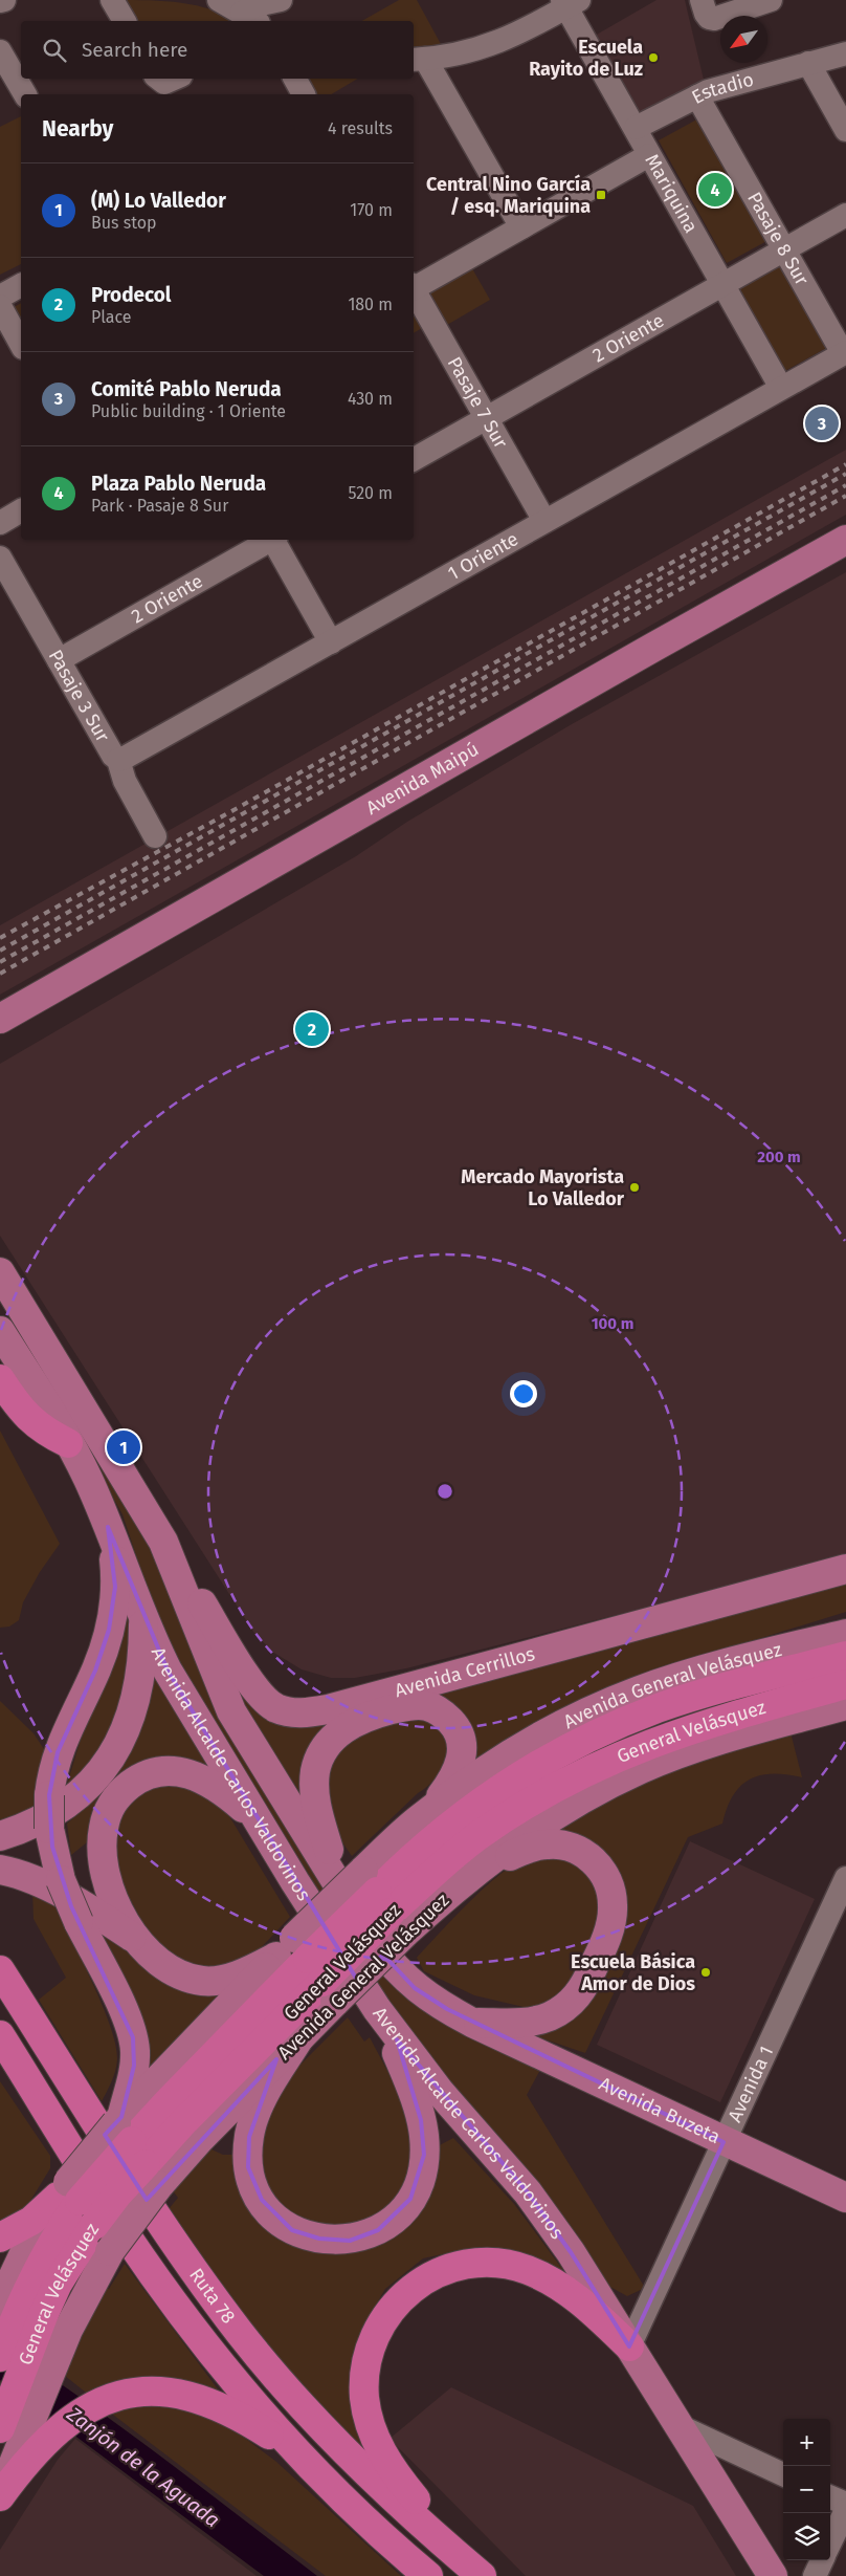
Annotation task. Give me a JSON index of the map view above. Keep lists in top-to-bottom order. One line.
{"streets":{"highway":["General Velásquez","Ruta 78"],"main road":["Avenida Maipú","Avenida Cerrillos","Avenida General Velásquez","Avenida Alcalde Carlos Valdovinos","Avenida Buzeta"],"street":["Estadio","Mariquina","Pasaje 8 Sur","2 Oriente","Pasaje 7 Sur","1 Oriente","Pasaje 3 Sur","Avenida 1"]},"crossings":[["Estadio","Mariquina"],["Estadio","Pasaje 8 Sur"],["Mariquina","2 Oriente"],["Mariquina","1 Oriente"],["Pasaje 8 Sur","2 Oriente"],["Pasaje 8 Sur","1 Oriente"],["2 Oriente","Pasaje 7 Sur"],["2 Oriente","Pasaje 3 Sur"],["Pasaje 7 Sur","1 Oriente"],["1 Oriente","Pasaje 3 Sur"],["Avenida Cerrillos","Avenida Alcalde Carlos Valdovinos"],["Avenida General Velásquez","General Velásquez"],["Avenida Alcalde Carlos Valdovinos","Avenida 1"],["Avenida Alcalde Carlos Valdovinos","Avenida Buzeta"],["Avenida 1","Avenida Buzeta"]],"water":["Zanjón de la Aguada"],"places":{"other":["Escuela Rayito de Luz","Mercado Mayorista Lo Valledor","Escuela Básica Amor de Dios"],"transit":["Central Nino García / esq. Mariquina"]},"north":"bottom left","page":{"search":"Search here","heading":["Nearby","4 results"],"list":[{"mark":"1","name":"(M) Lo Valledor","note":"Bus stop","value":"170 m"},{"mark":"2","name":"Prodecol","note":"Place","value":"180 m"},{"mark":"3","name":"Comité Pablo Neruda","note":"Public building · 1 Oriente","value":"430 m"},{"mark":"4","name":"Plaza Pablo Neruda","note":"Park · Pasaje 8 Sur","value":"520 m"}],"pins":["4","3","2","1"],"map_buttons":["+","−"]},"rings":["200 m","100 m"]}
